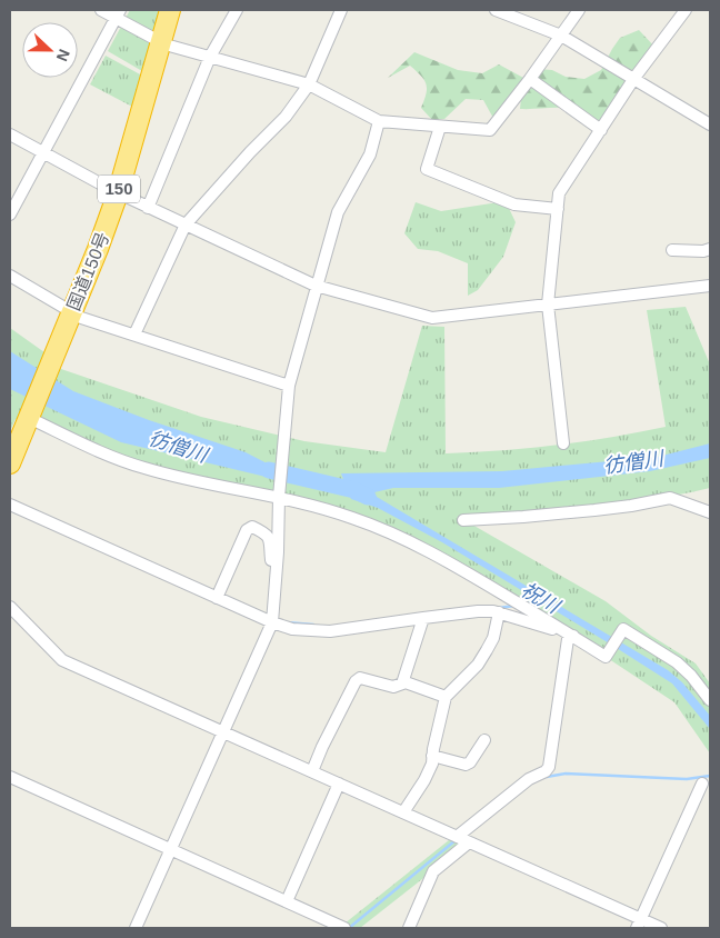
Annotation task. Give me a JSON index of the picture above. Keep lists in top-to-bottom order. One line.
{"streets":{"highway":["150","国道150号"]},"water":["彷僧川","祝川"],"north":"right"}
